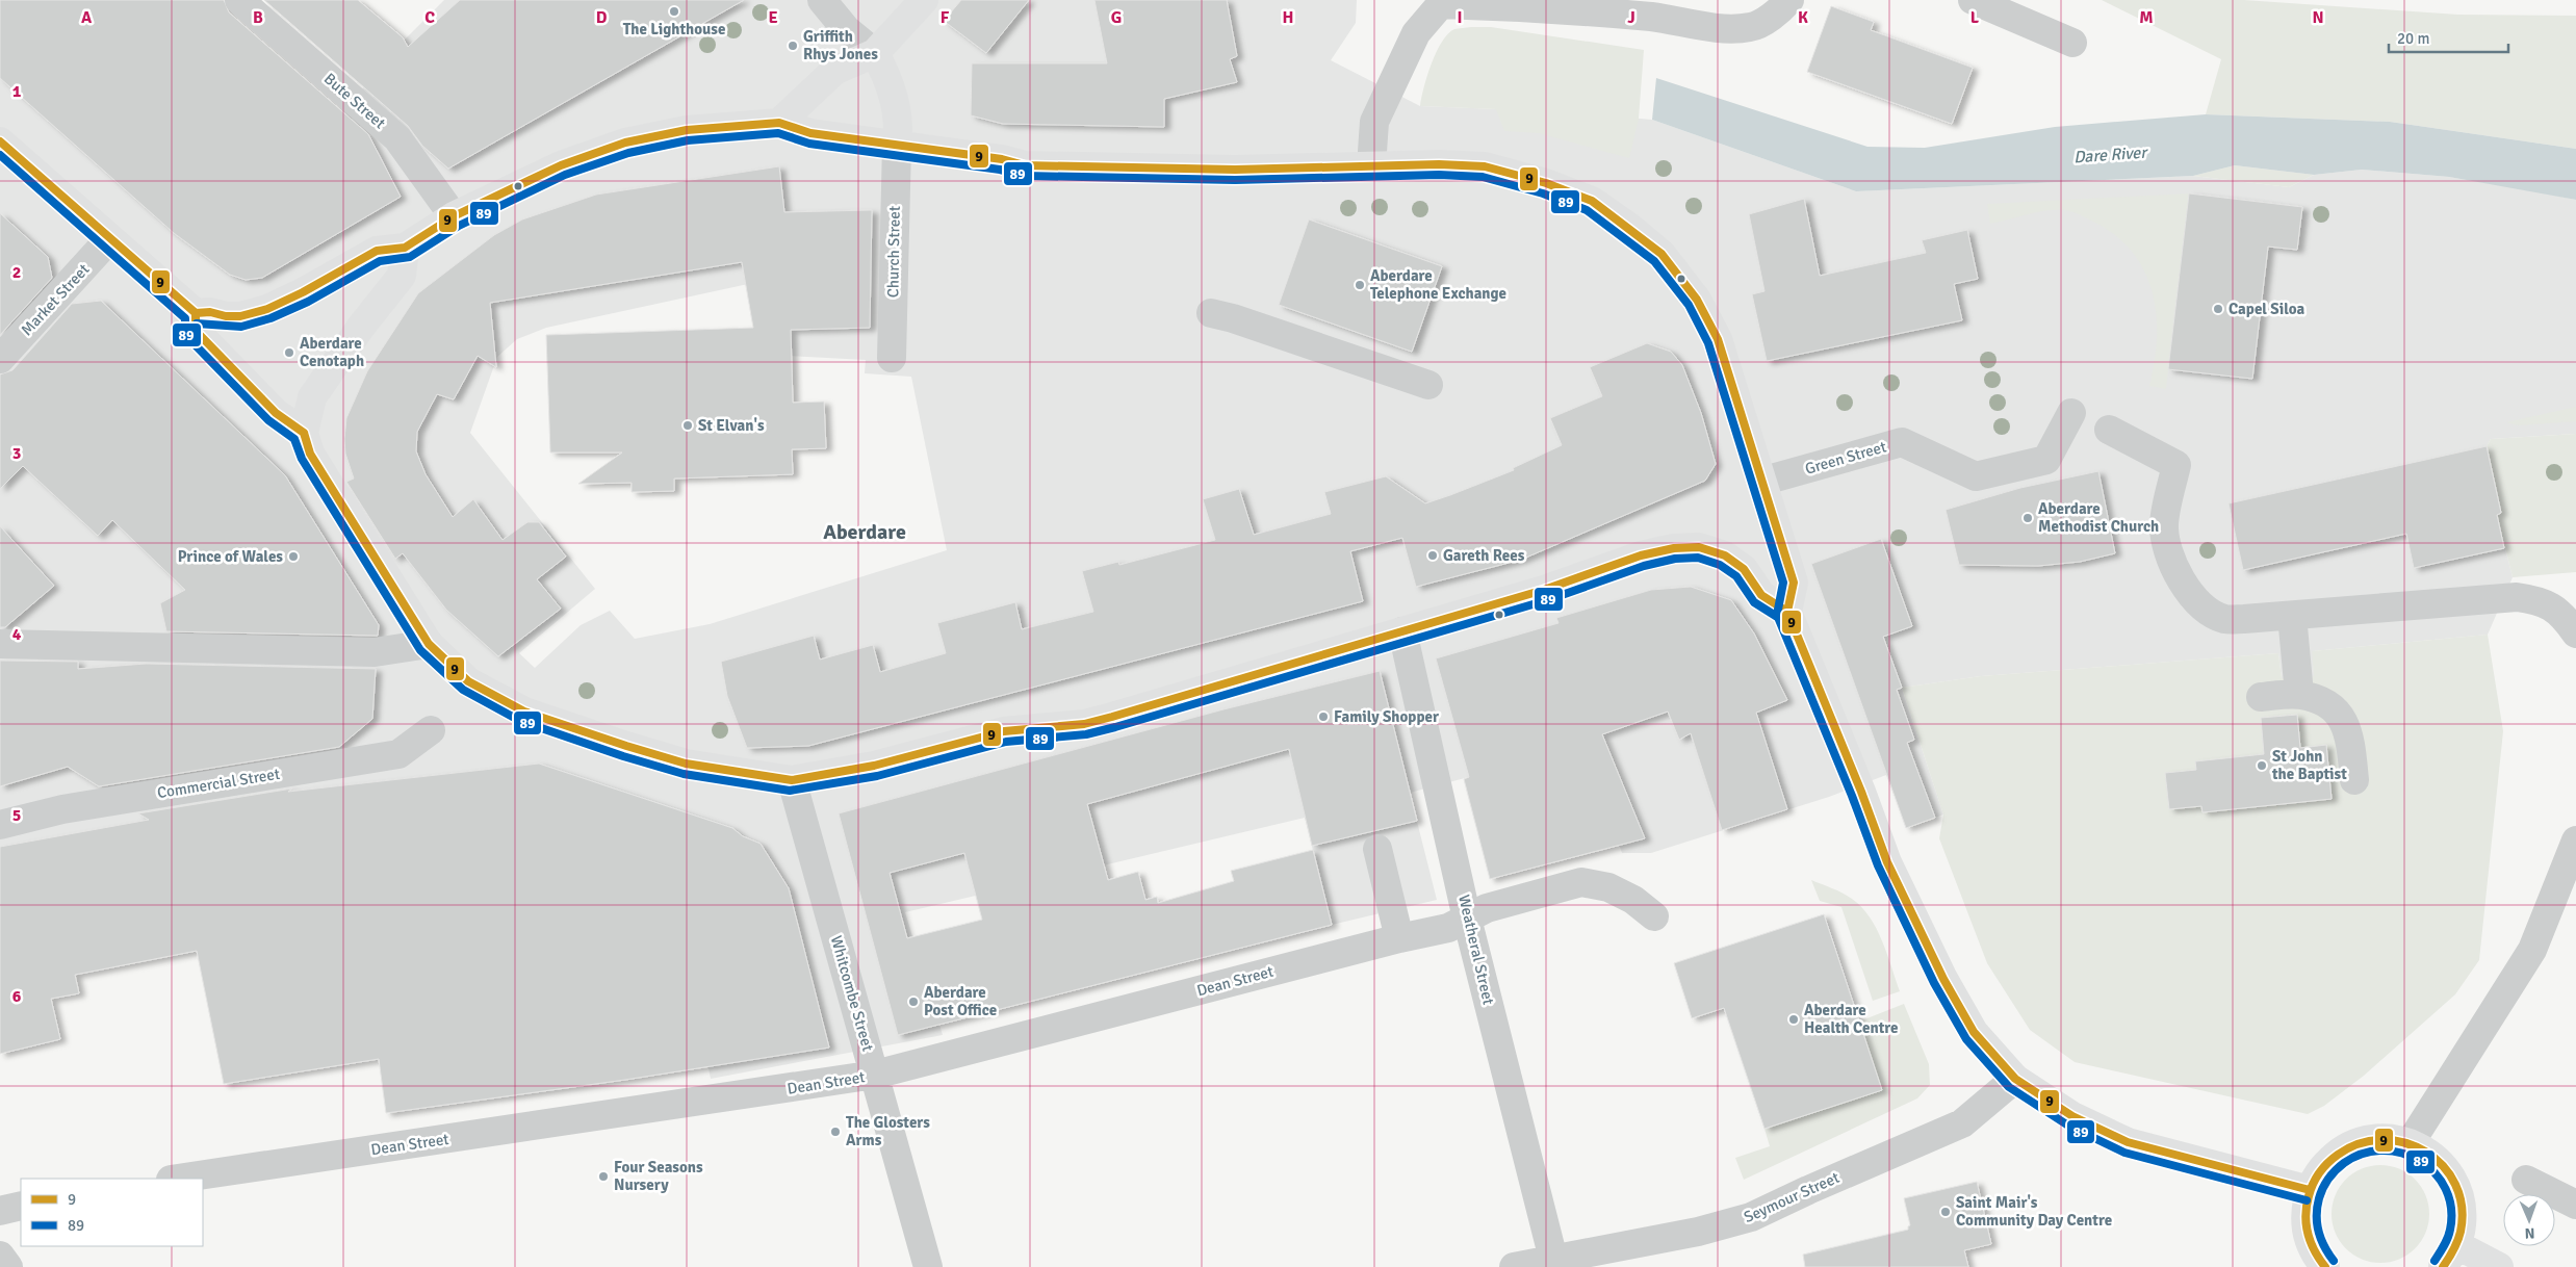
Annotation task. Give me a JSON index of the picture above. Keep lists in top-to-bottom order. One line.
{"streets":{"street":["Bute Street","Church Street","Market Street","Green Street","Commercial Street","Weatheral Street","Dean Street","Whitcombe Street","Seymour Street"]},"crossings":[["Weatheral Street","Dean Street"],["Weatheral Street","Seymour Street"],["Dean Street","Whitcombe Street"]],"districts":["Aberdare"],"water":["Dare River"],"places":["The Lighthouse","Griffith Rhys Jones","Aberdare Telephone Exchange","Capel Siloa","Aberdare Cenotaph","St Elvan's","Aberdare Methodist Church","Gareth Rees","Prince of Wales","Family Shopper","St John the Baptist","Aberdare Post Office","Aberdare Health Centre","The Glosters Arms","Four Seasons Nursery","Saint Mair's Community Day Centre"],"lines":["transit line 9","transit line 89"],"legend":["9","89"],"scale_bar":"20 m","north":"bottom","grid":{"columns":["A","B","C","D","E","F","G","H","I","J","K","L","M","N"],"rows":["1","2","3","4","5","6"]}}
